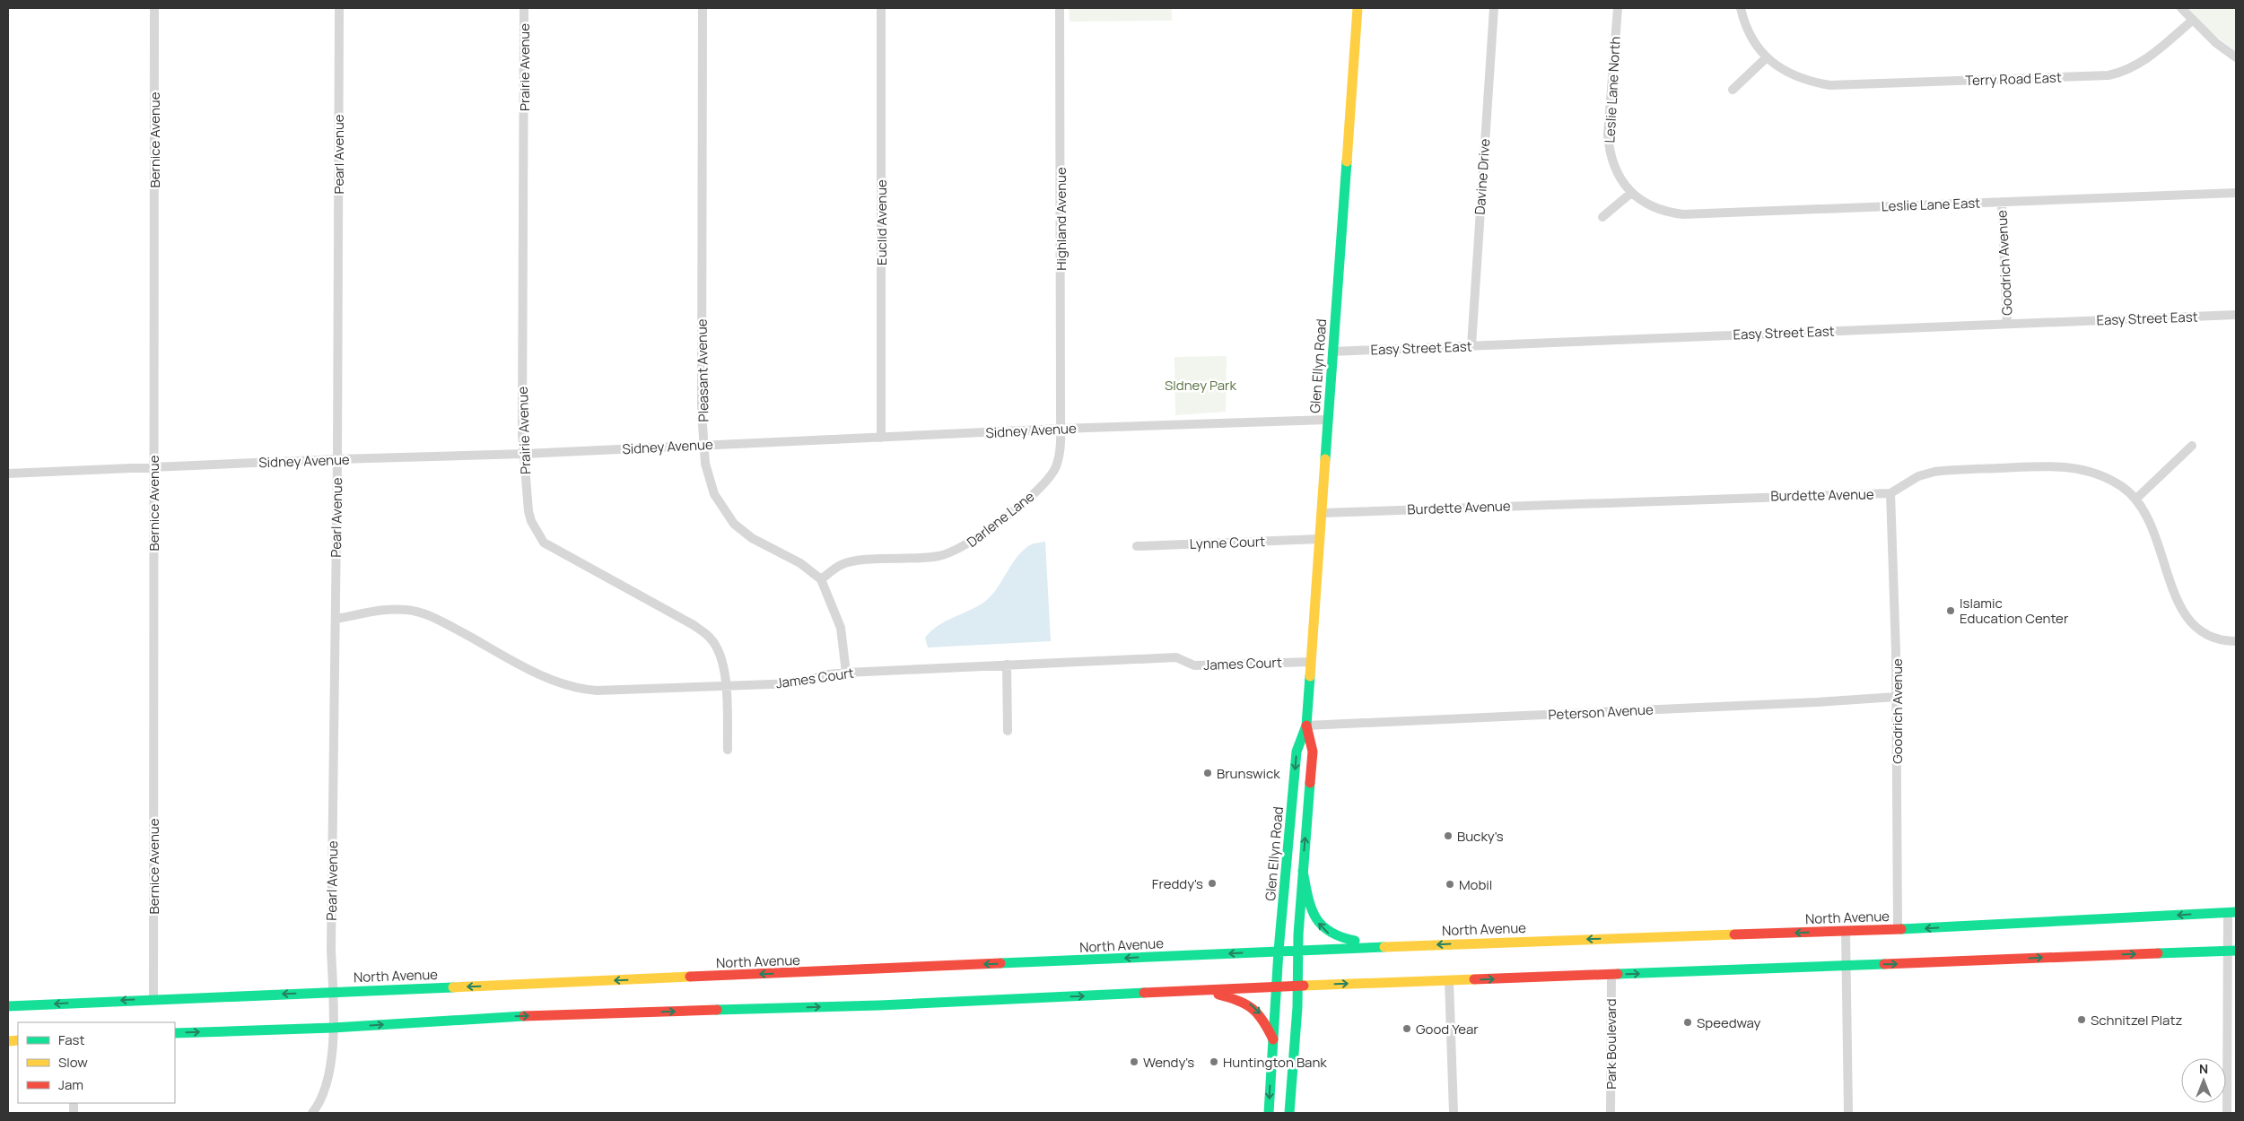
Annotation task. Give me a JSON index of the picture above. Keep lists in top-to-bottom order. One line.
{"streets":{"main road":["Glen Ellyn Road","North Avenue"],"street":["Prairie Avenue","Terry Road East","Leslie Lane North","Bernice Avenue","Pearl Avenue","Davine Drive","Leslie Lane East","Highland Avenue","Euclid Avenue","Goodrich Avenue","Easy Street East","Pleasant Avenue","Sidney Avenue","Burdette Avenue","Darlene Lane","Lynne Court","James Court","Peterson Avenue","Park Boulevard"]},"crossings":[["Prairie Avenue","Sidney Avenue"],["Prairie Avenue","James Court"],["Leslie Lane North","Leslie Lane East"],["Bernice Avenue","Sidney Avenue"],["Bernice Avenue","North Avenue"],["Pearl Avenue","Sidney Avenue"],["Pearl Avenue","James Court"],["Pearl Avenue","North Avenue"],["Davine Drive","Easy Street East"],["Leslie Lane East","Goodrich Avenue"],["Highland Avenue","Sidney Avenue"],["Highland Avenue","Darlene Lane"],["Euclid Avenue","Sidney Avenue"],["Goodrich Avenue","Easy Street East"],["Goodrich Avenue","Burdette Avenue"],["Goodrich Avenue","Peterson Avenue"],["Goodrich Avenue","North Avenue"],["Easy Street East","Glen Ellyn Road"],["Glen Ellyn Road","Sidney Avenue"],["Glen Ellyn Road","Burdette Avenue"],["Glen Ellyn Road","Lynne Court"],["Glen Ellyn Road","James Court"],["Glen Ellyn Road","Peterson Avenue"],["Glen Ellyn Road","North Avenue"],["Pleasant Avenue","Sidney Avenue"],["Pleasant Avenue","Darlene Lane"],["Pleasant Avenue","James Court"],["Sidney Avenue","Darlene Lane"]],"parks":["SIdney Park"],"places":["Islamic Education Center","Brunswick","Bucky's","Freddy's","Mobil","Schnitzel Platz","Speedway","Good Year","Wendy's","Huntington Bank"],"legend":["Fast","Slow","Jam"],"north":"top"}
